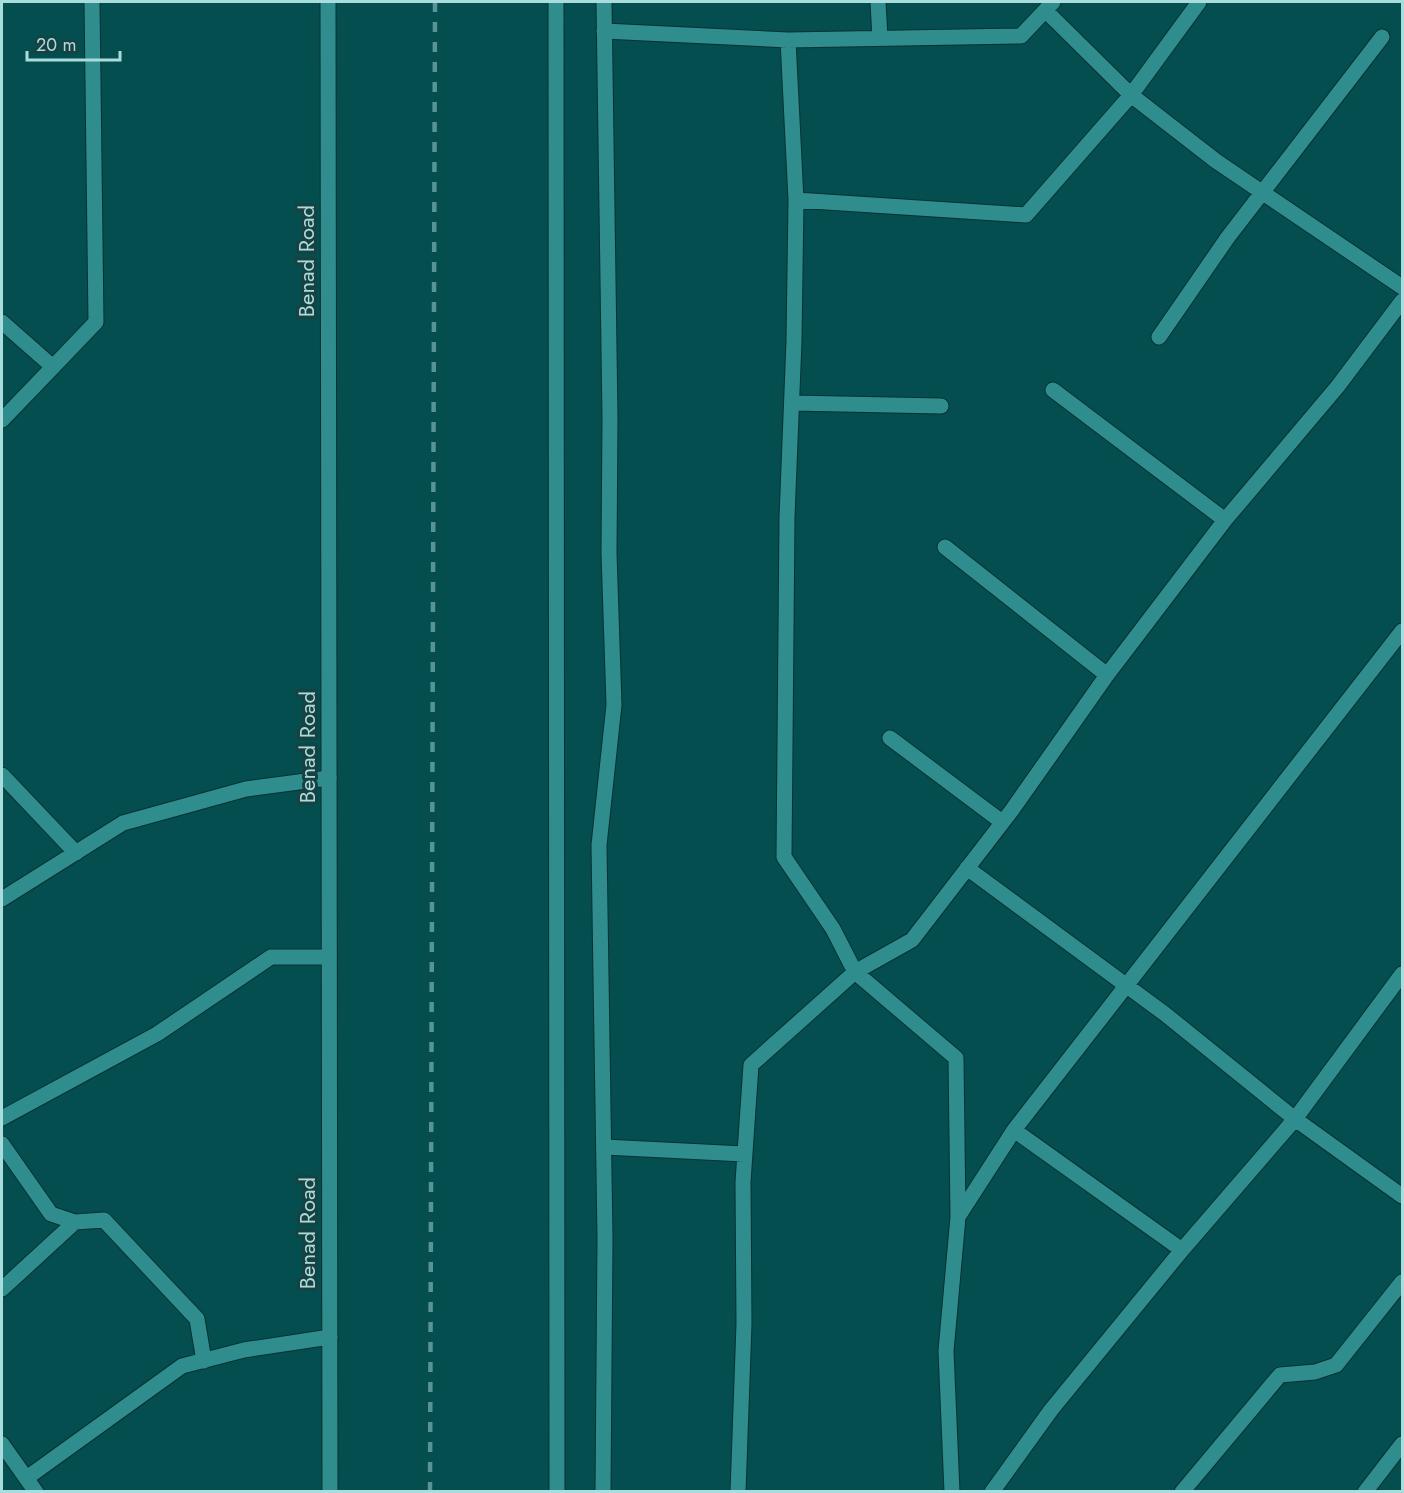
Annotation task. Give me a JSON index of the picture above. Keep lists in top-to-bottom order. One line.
{"streets":{"street":["Benad Road"]},"scale_bar":"20 m"}
